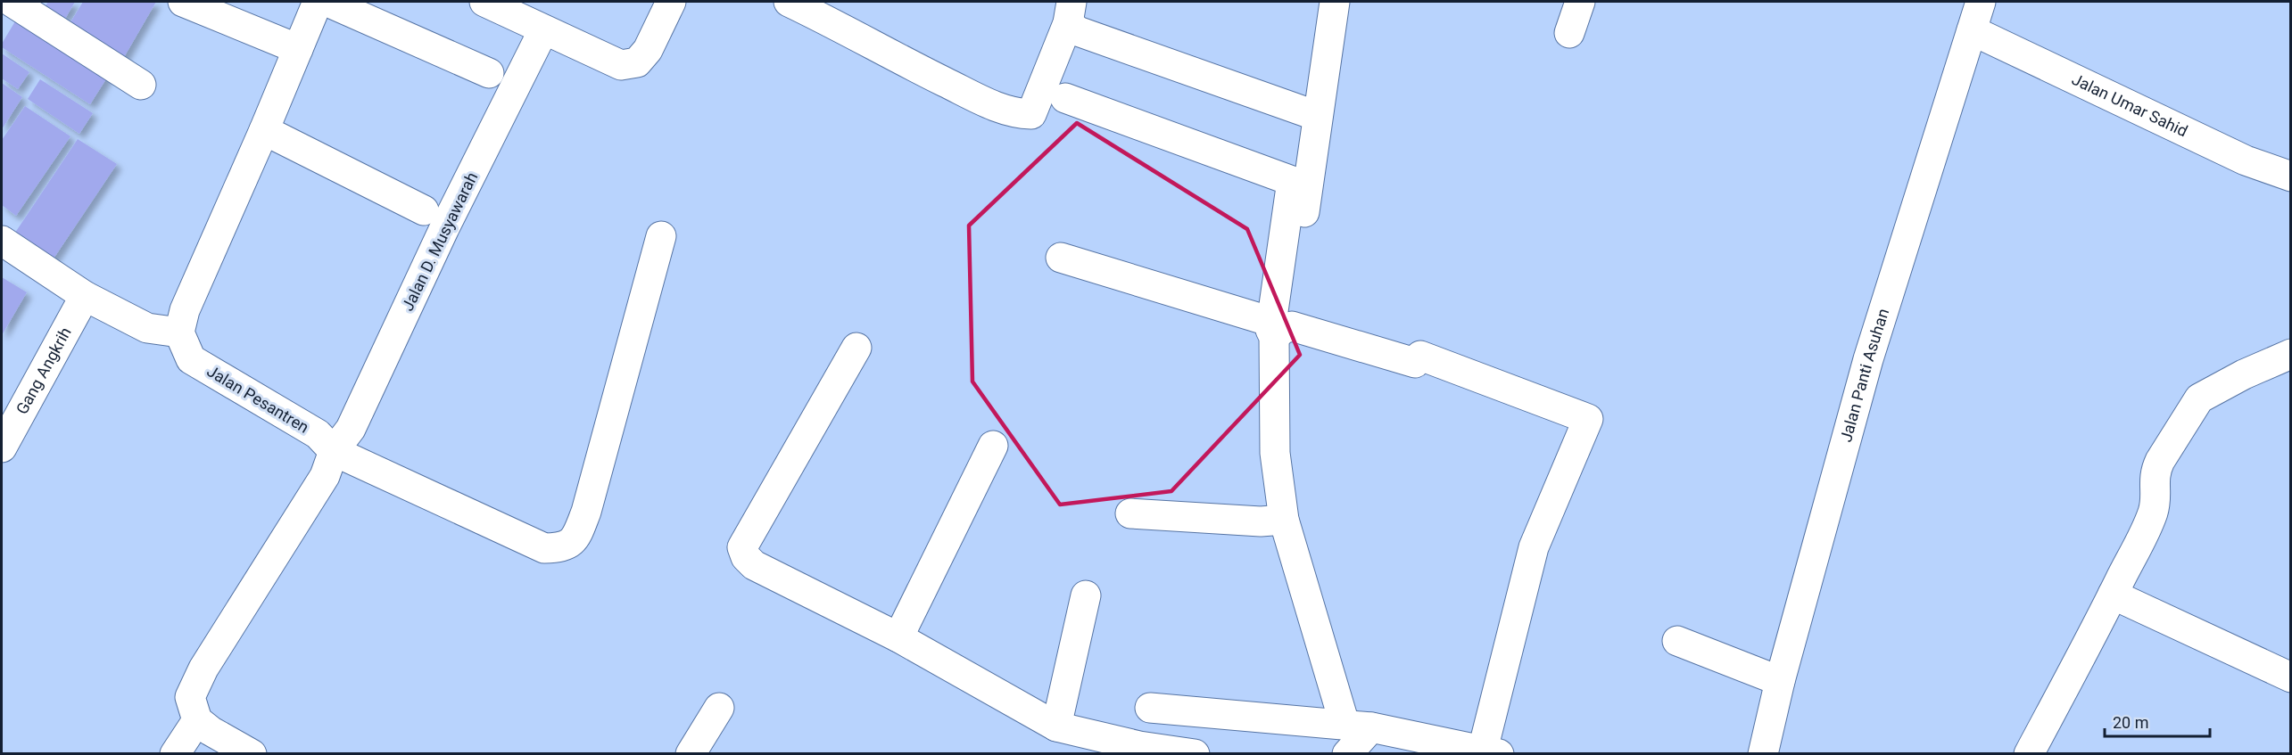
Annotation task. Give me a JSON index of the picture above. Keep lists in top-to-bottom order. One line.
{"streets":{"street":["Jalan Umar Sahid","Jalan D. Musyawarah","Gang Angkrih","Jalan Panti Asuhan","Jalan Pesantren"]},"crossings":[["Jalan Umar Sahid","Jalan Panti Asuhan"],["Jalan D. Musyawarah","Jalan Pesantren"]],"scale_bar":"20 m"}
